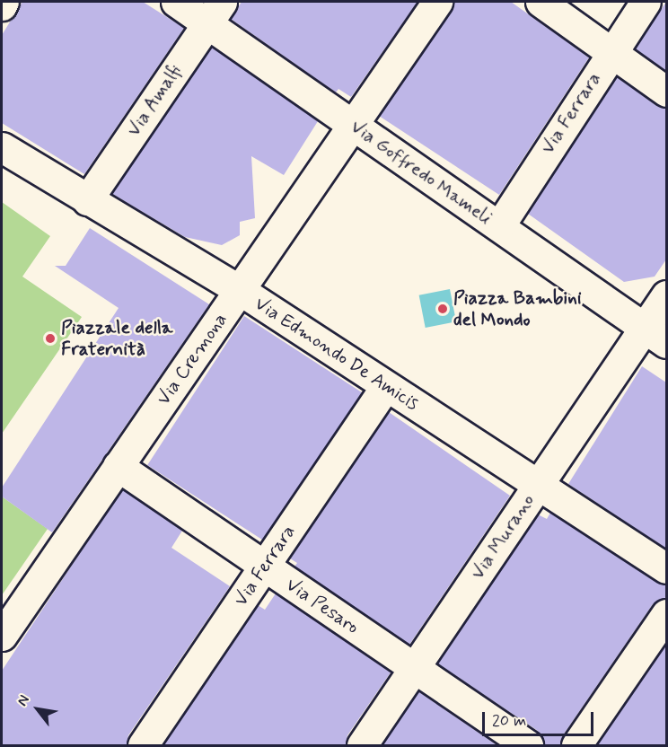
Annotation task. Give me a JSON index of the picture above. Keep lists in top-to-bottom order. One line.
{"streets":{"street":["Via Amalfi","Via Ferrara","Via Goffredo Mameli","Via Edmondo De Amicis","Via Cremona","Via Murano","Via Pesaro"]},"crossings":[["Via Amalfi","Via Goffredo Mameli"],["Via Amalfi","Via Edmondo De Amicis"],["Via Ferrara","Via Goffredo Mameli"],["Via Ferrara","Via Edmondo De Amicis"],["Via Ferrara","Via Pesaro"],["Via Goffredo Mameli","Via Cremona"],["Via Goffredo Mameli","Via Murano"],["Via Edmondo De Amicis","Via Cremona"],["Via Edmondo De Amicis","Via Murano"],["Via Cremona","Via Pesaro"],["Via Murano","Via Pesaro"]],"places":["Piazza Bambini del Mondo","Piazzale della Fraternità"],"scale_bar":"20 m","north":"top left"}
